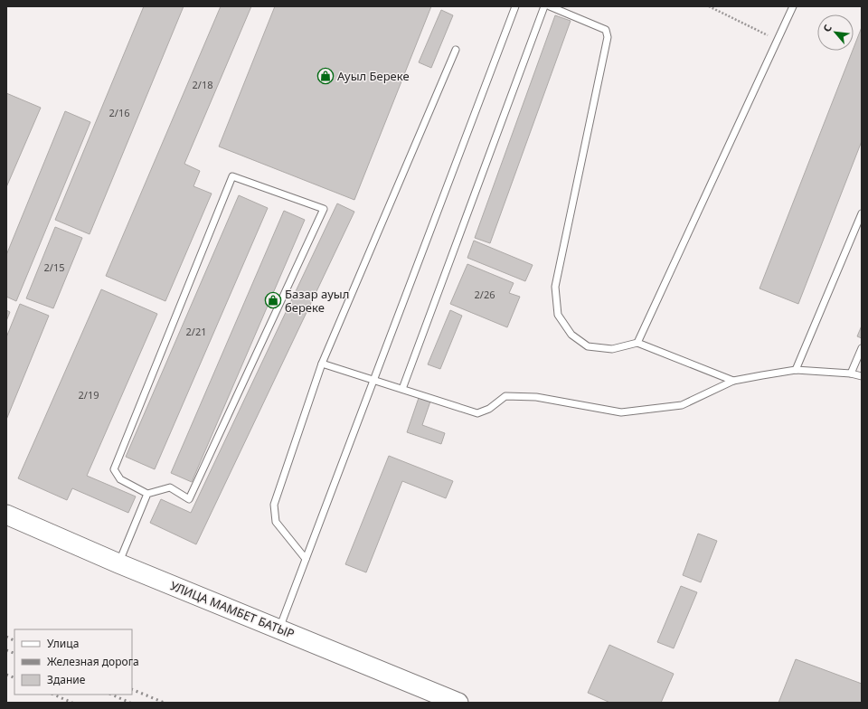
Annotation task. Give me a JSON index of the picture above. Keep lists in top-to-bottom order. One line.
{"streets":{"main road":["УЛИЦА МАМБЕТ БАТЫР"]},"places":{"shop":["Ауыл Береке","Базар ауыл береке"]},"house_numbers":["2/18","2/16","2/15","2/26","2/21","2/19"],"legend":["Улица","Железная дорога","Здание"],"north":"top left"}
